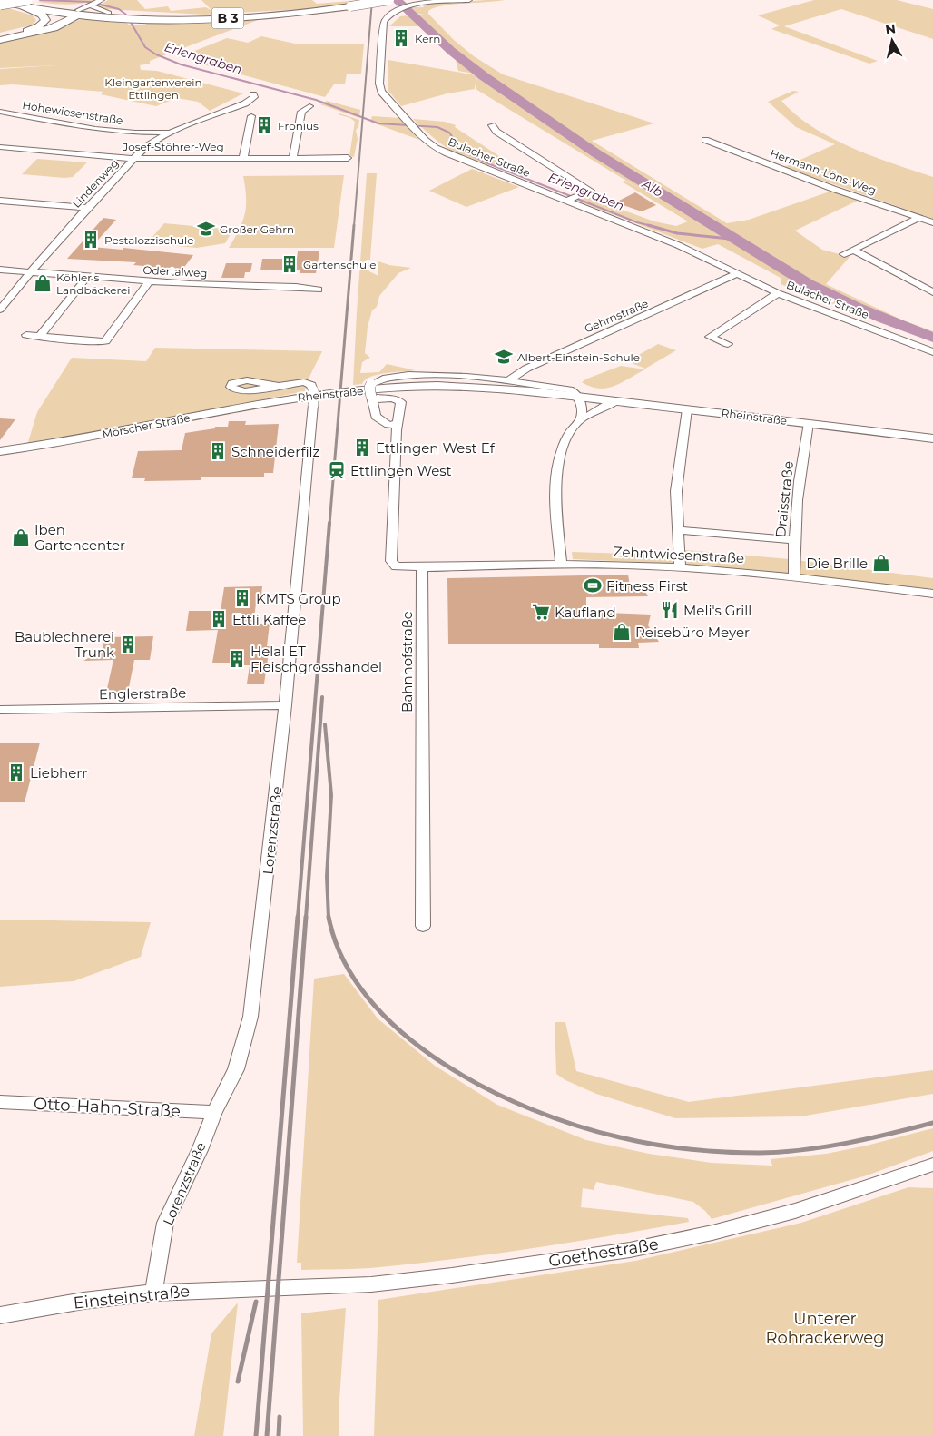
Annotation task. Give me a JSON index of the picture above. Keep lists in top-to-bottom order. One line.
{"streets":{"main road":["B 3","Rheinstraße","Mörscher Straße"],"street":["Hohewiesenstraße","Josef-Stöhrer-Weg","Bulacher Straße","Hermann-Löns-Weg","Lindenweg","Odertalweg","Gehrnstraße","Draisstraße","Zehntwiesenstraße","Bahnhofstraße","Englerstraße","Lorenzstraße","Otto-Hahn-Straße","Goethestraße","Einsteinstraße"]},"crossings":[["Hohewiesenstraße","Lindenweg"],["Josef-Stöhrer-Weg","Lindenweg"],["Bulacher Straße","Gehrnstraße"],["Lindenweg","Odertalweg"],["Gehrnstraße","Rheinstraße"],["Rheinstraße","Mörscher Straße"],["Rheinstraße","Draisstraße"],["Draisstraße","Zehntwiesenstraße"],["Zehntwiesenstraße","Bahnhofstraße"],["Englerstraße","Lorenzstraße"],["Lorenzstraße","Otto-Hahn-Straße"],["Lorenzstraße","Einsteinstraße"],["Goethestraße","Einsteinstraße"]],"water":["Erlengraben","Alb"],"parks":["Kleingartenverein Ettlingen","Unterer Rohrackerweg"],"places":{"building":["Kern","Fronius","Pestalozzischule","Gartenschule","Ettlingen West Ef","Schneiderfilz","KMTS Group","Ettli Kaffee","Baublechnerei Trunk","Helal ET Fleischgrosshandel","Liebherr"],"school or university":["Großer Gehrn","Albert-Einstein-Schule"],"shop":["Köhler's Landbäckerei","Iben Gartencenter","Die Brille","Reisebüro Meyer"],"station":["Ettlingen West"],"sports":["Fitness First"],"restaurant":["Meli's Grill"],"supermarket":["Kaufland"]},"north":"top"}
